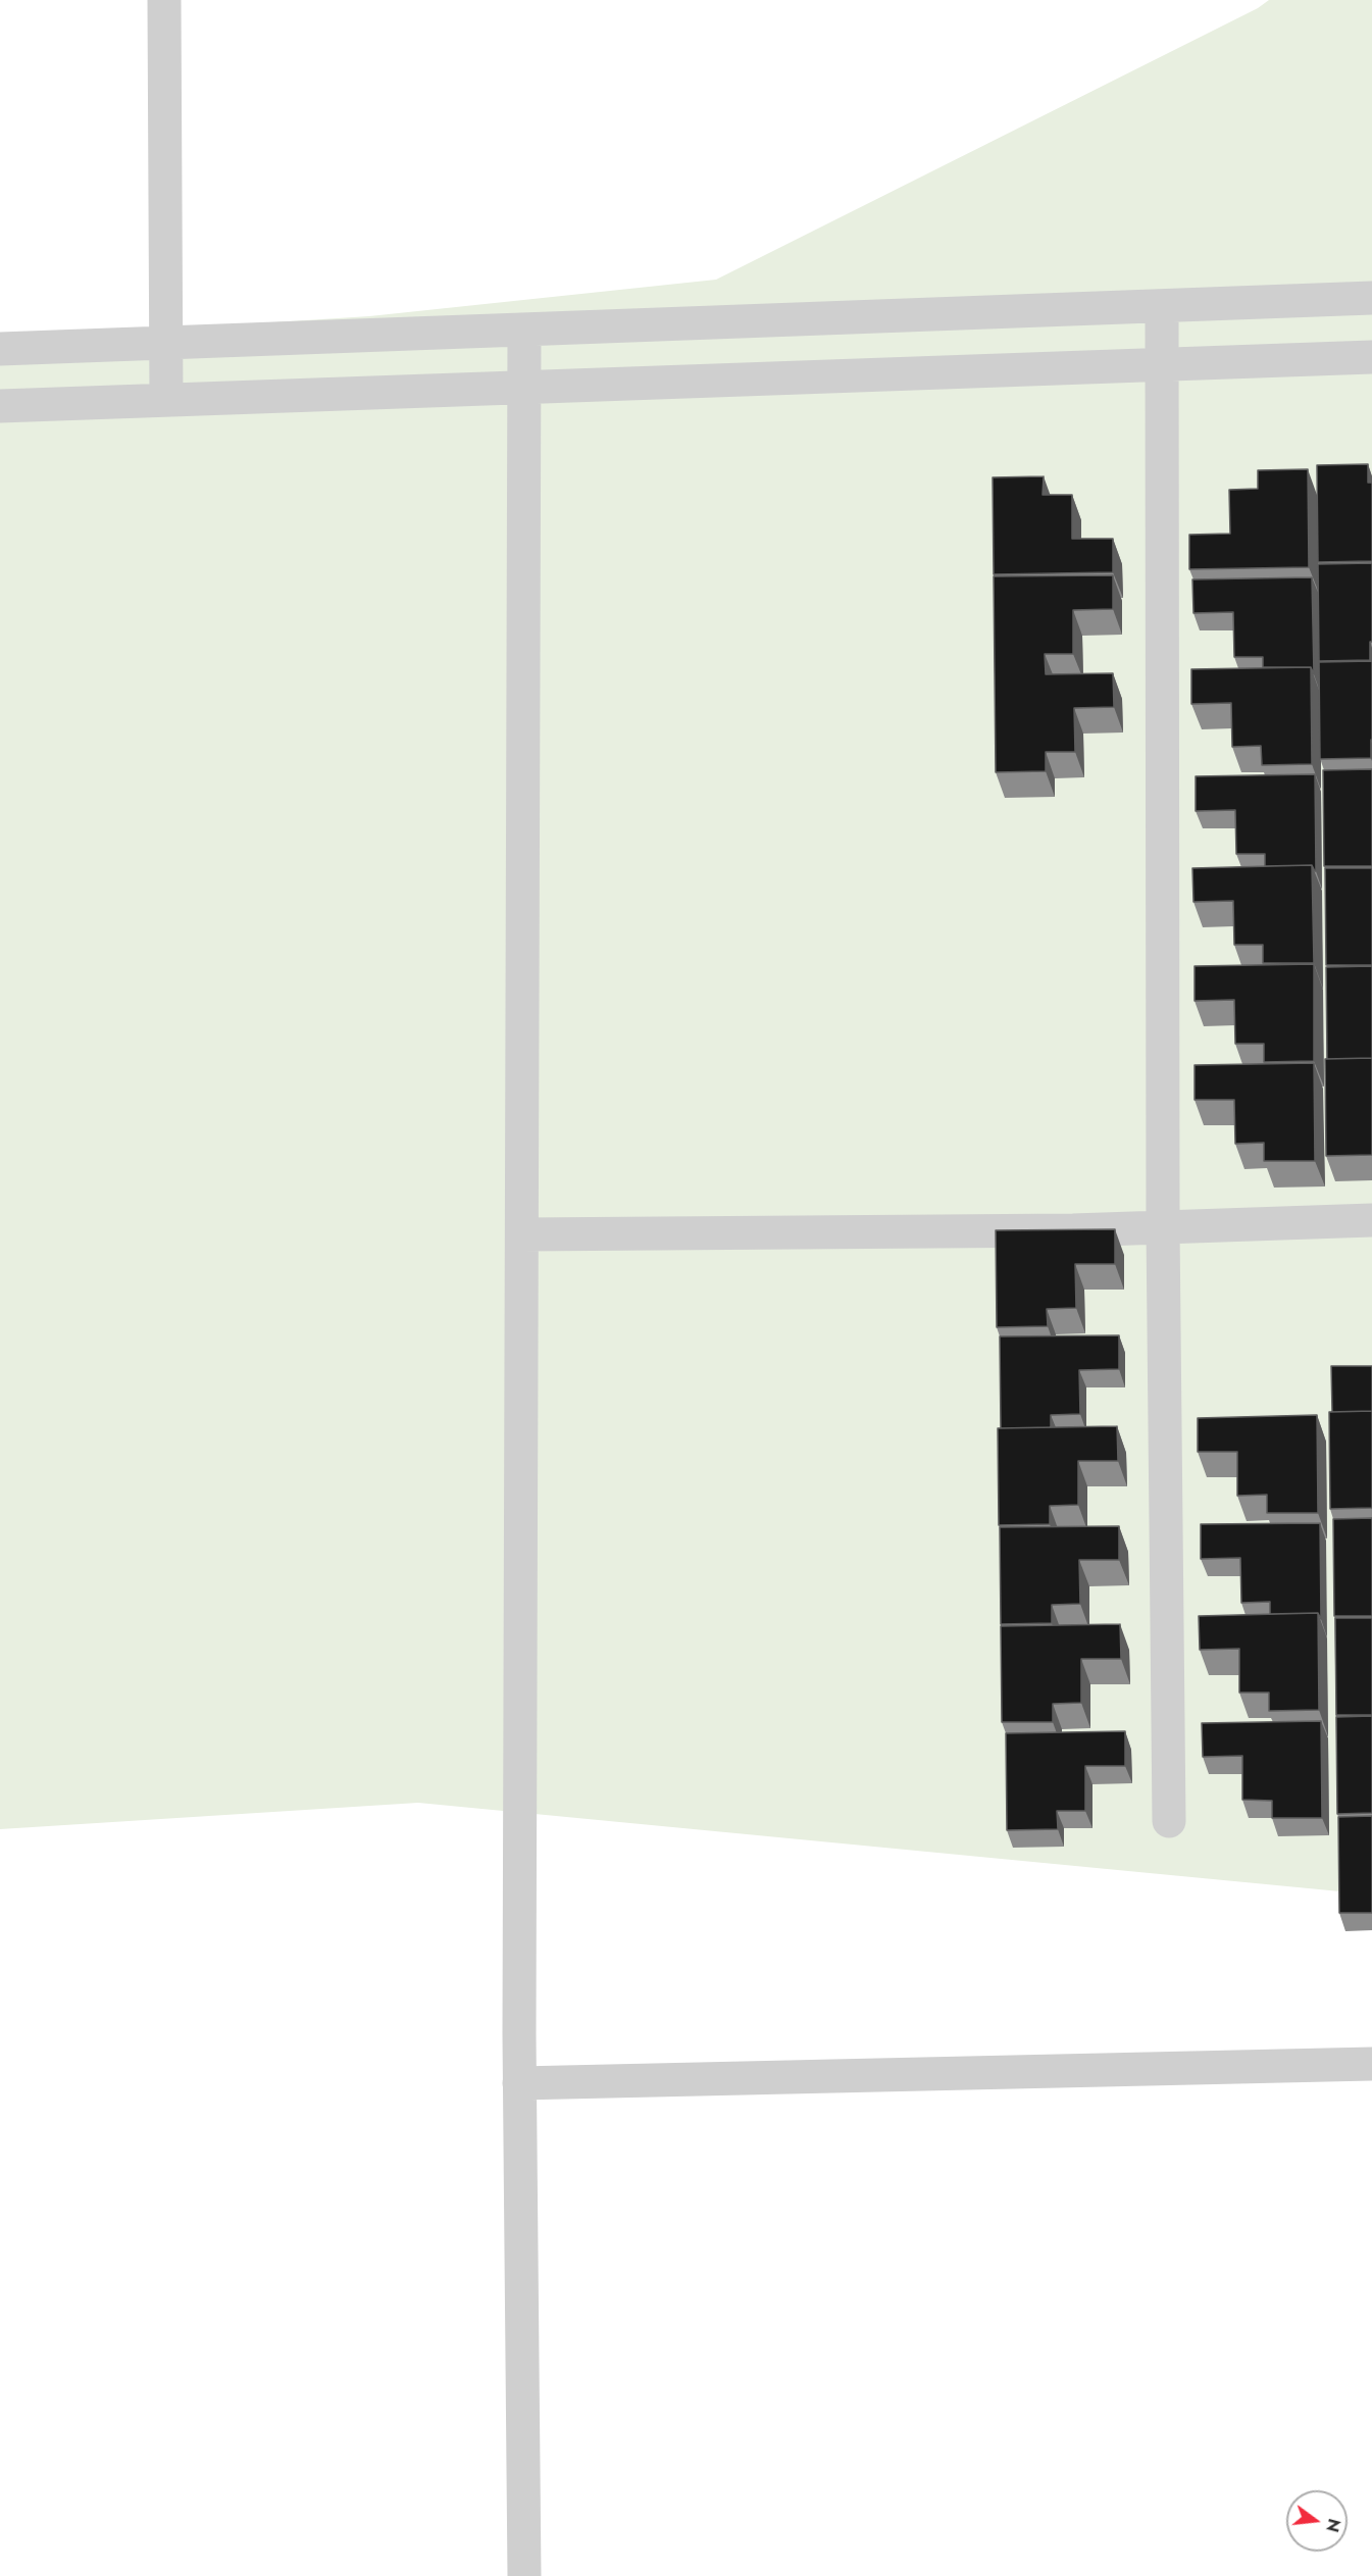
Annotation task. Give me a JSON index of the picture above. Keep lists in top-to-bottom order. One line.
{"north":"right"}
